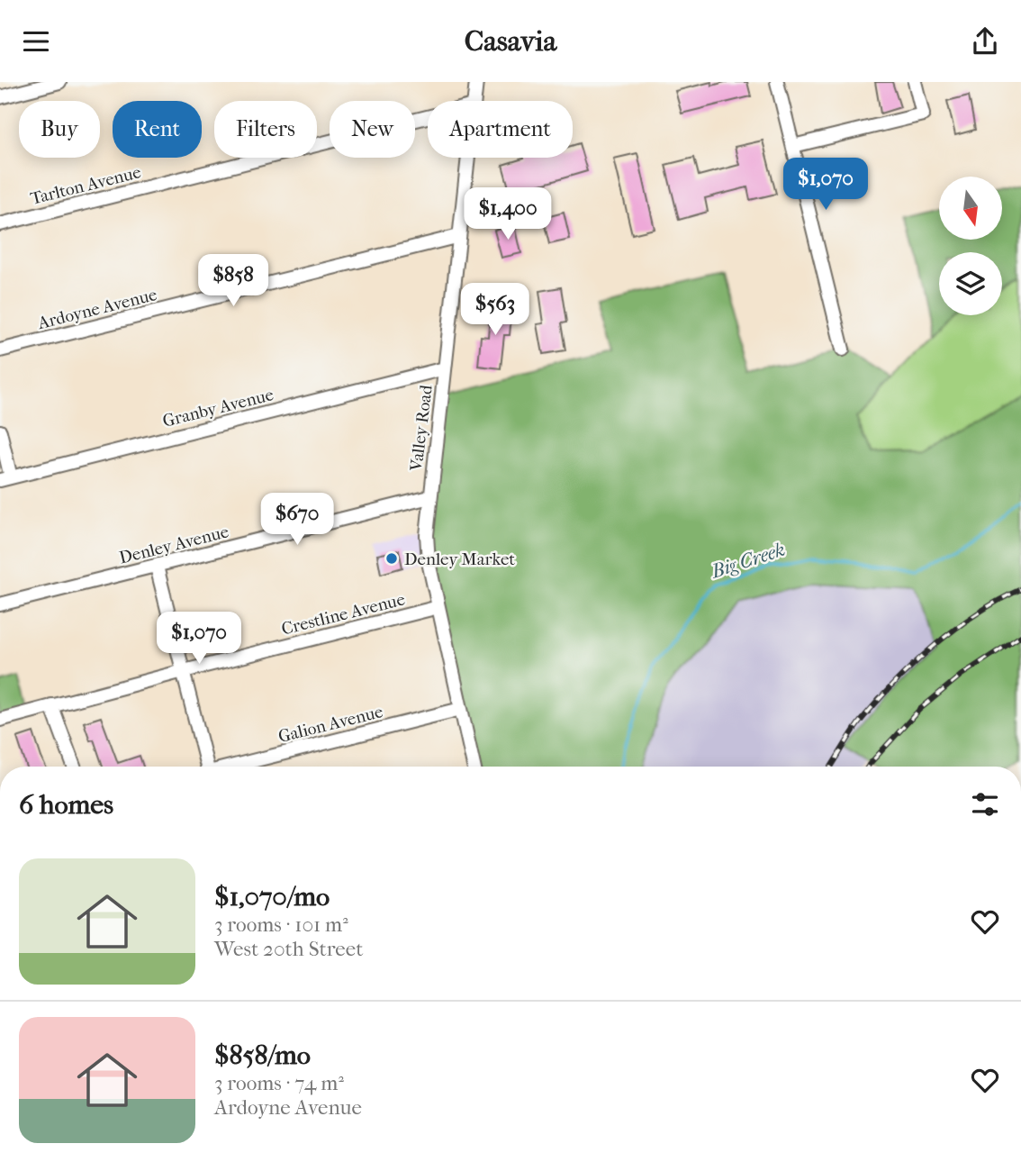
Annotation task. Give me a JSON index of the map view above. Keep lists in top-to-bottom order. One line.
{"streets":{"street":["Tarlton Avenue","Ardoyne Avenue","Granby Avenue","Valley Road","Denley Avenue","Crestline Avenue","Galion Avenue"]},"crossings":[["Ardoyne Avenue","Valley Road"],["Granby Avenue","Valley Road"],["Valley Road","Denley Avenue"],["Valley Road","Crestline Avenue"],["Valley Road","Galion Avenue"]],"water":["Big Creek"],"places":["Denley Market"],"north":"bottom","page":{"header":"Casavia","chip":["Buy","Rent","Filters","New","Apartment"],"price":["$1,070","$1,400","$858","$563","$670","$1,070"],"heading":"6 homes","list":[{"name":"$1,070/mo","note":"3 rooms · 101 m² · West 20th Street"},{"name":"$858/mo","note":"3 rooms · 74 m² · Ardoyne Avenue"}]}}
